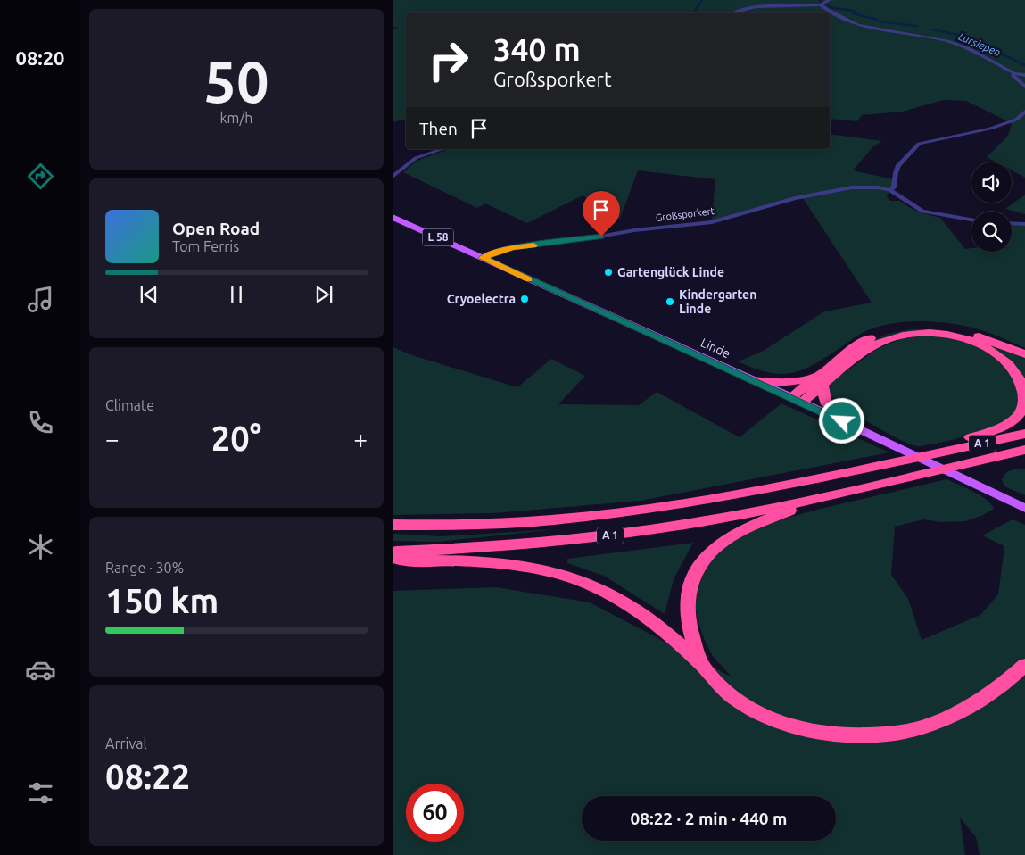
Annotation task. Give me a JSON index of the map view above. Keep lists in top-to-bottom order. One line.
{"streets":{"highway":["A 1"],"main road":["L 58","Linde"],"street":["Großsporkert"]},"crossings":[["Großsporkert","Linde"]],"water":["Lursiepen"],"places":["Gartenglück Linde","Cryoelectra","Kindergarten Linde"],"page":{"tabs":"08:20","tile":[["50","km/h"],"Climate",["Range · 30%","150 km"],["Arrival","08:22"]],"turn":["340 m","Großsporkert"],"then":"Then","song":["Open Road","Tom Ferris"],"heat":["−","20°","+"],"limit":"60","trip":"08:22 · 2 min · 440 m"}}
